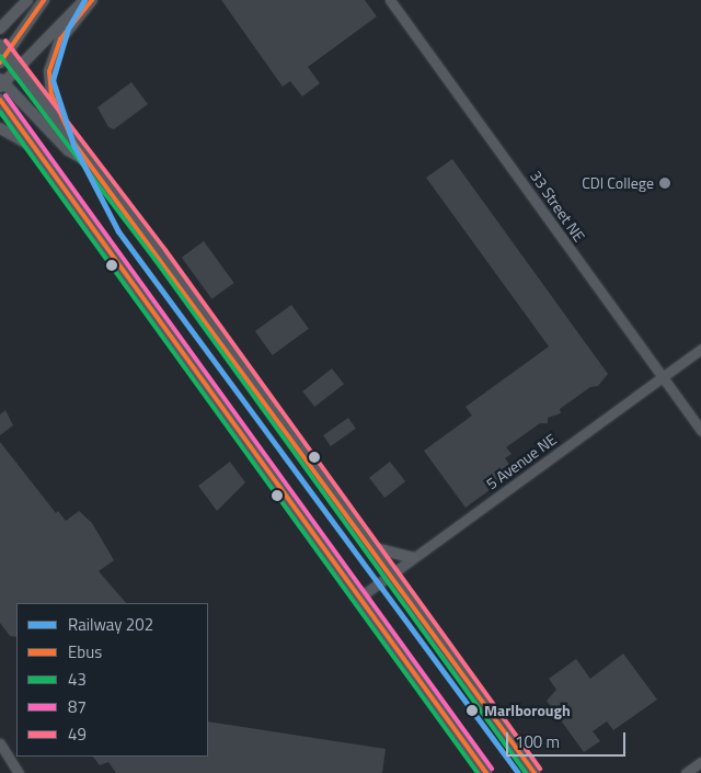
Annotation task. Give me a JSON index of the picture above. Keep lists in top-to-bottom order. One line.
{"streets":{"street":["33 Street NE","5 Avenue NE"]},"crossings":[["33 Street NE","5 Avenue NE"]],"places":["CDI College","Marlborough"],"lines":["rail line 202","transit line Ebus","transit line 49","transit line 43","transit line 87"],"legend":["Railway 202","Ebus","43","87","49"],"scale_bar":"100 m"}
